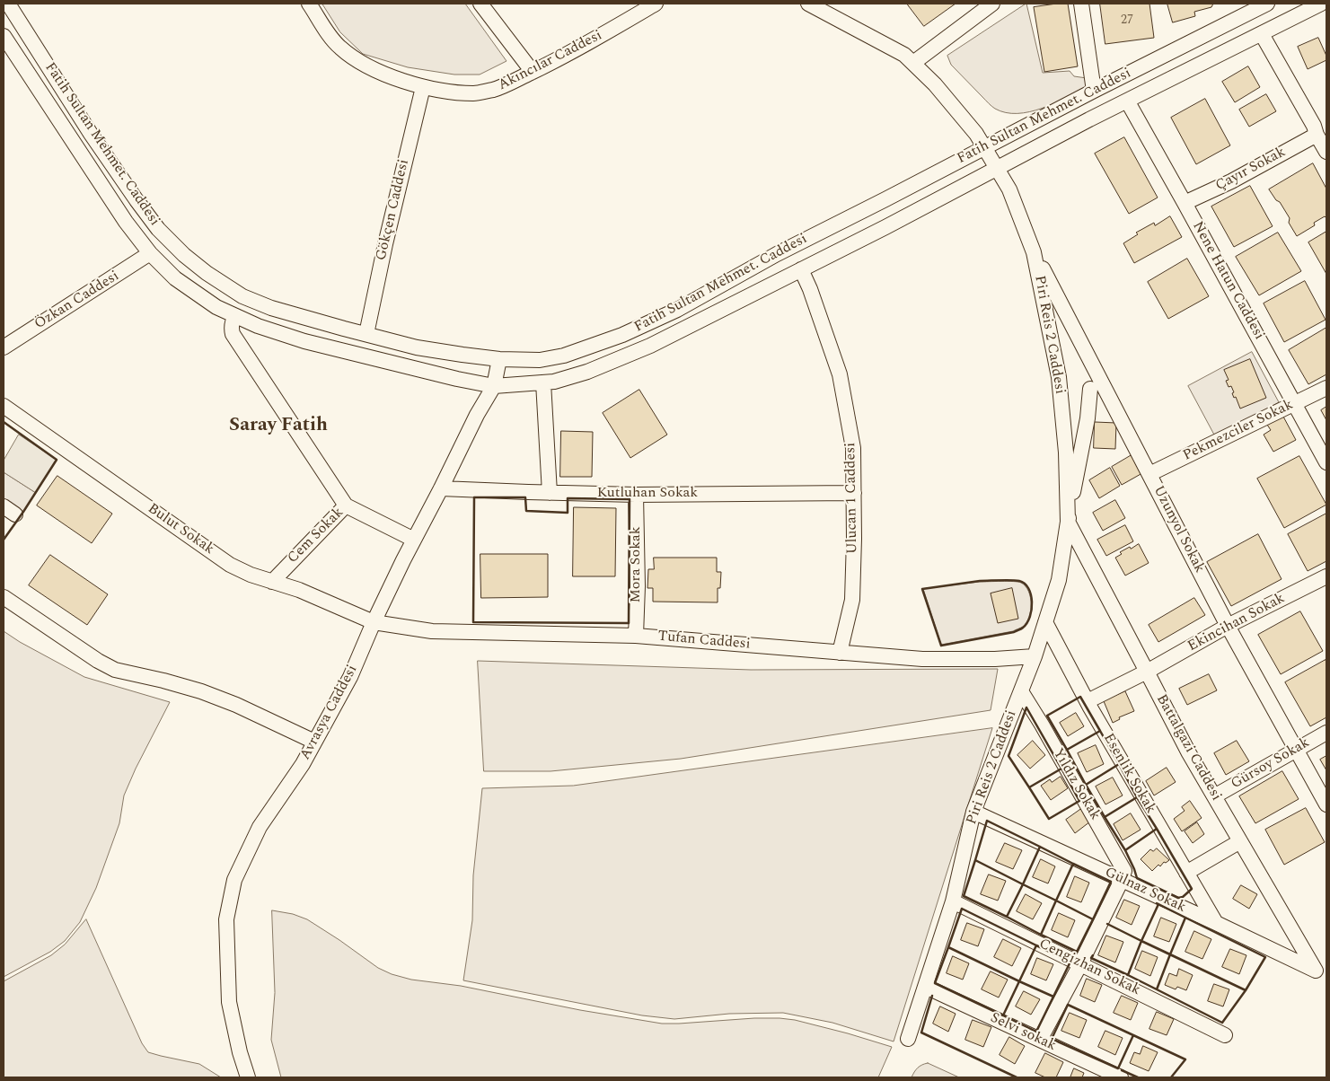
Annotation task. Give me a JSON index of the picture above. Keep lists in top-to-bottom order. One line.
{"streets":{"street":["Akıncılar Caddesi","Fatih Sultan Mehmet. Caddesi","Çayır Sokak","Gökçen Caddesi","Nene Hatun Caddesi","Özkan Caddesi","Piri Reis 2 Caddesi","Pekmezciler Sokak","Kutluhan Sokak","Ulucan 1 Caddesi","Bulut Sokak","Uzunyol Sokak","Cem Sokak","Mora Sokak","Ekincihan Sokak","Tufan Caddesi","Avrasya Caddesi","Battalgazi Caddesi","Gürsoy Sokak","Esenlik Sokak","Yıldız Sokak","Gülnaz Sokak","Cengizhan Sokak","Selvi sokak"]},"crossings":[["Akıncılar Caddesi","Gökçen Caddesi"],["Fatih Sultan Mehmet. Caddesi","Gökçen Caddesi"],["Fatih Sultan Mehmet. Caddesi","Nene Hatun Caddesi"],["Fatih Sultan Mehmet. Caddesi","Özkan Caddesi"],["Fatih Sultan Mehmet. Caddesi","Piri Reis 2 Caddesi"],["Fatih Sultan Mehmet. Caddesi","Ulucan 1 Caddesi"],["Fatih Sultan Mehmet. Caddesi","Avrasya Caddesi"],["Çayır Sokak","Nene Hatun Caddesi"],["Nene Hatun Caddesi","Pekmezciler Sokak"],["Piri Reis 2 Caddesi","Uzunyol Sokak"],["Piri Reis 2 Caddesi","Tufan Caddesi"],["Piri Reis 2 Caddesi","Battalgazi Caddesi"],["Piri Reis 2 Caddesi","Esenlik Sokak"],["Piri Reis 2 Caddesi","Yıldız Sokak"],["Piri Reis 2 Caddesi","Gülnaz Sokak"],["Piri Reis 2 Caddesi","Cengizhan Sokak"],["Piri Reis 2 Caddesi","Selvi sokak"],["Pekmezciler Sokak","Uzunyol Sokak"],["Kutluhan Sokak","Ulucan 1 Caddesi"],["Kutluhan Sokak","Mora Sokak"],["Kutluhan Sokak","Avrasya Caddesi"],["Ulucan 1 Caddesi","Tufan Caddesi"],["Bulut Sokak","Cem Sokak"],["Bulut Sokak","Tufan Caddesi"],["Bulut Sokak","Avrasya Caddesi"],["Uzunyol Sokak","Ekincihan Sokak"],["Uzunyol Sokak","Gürsoy Sokak"],["Cem Sokak","Avrasya Caddesi"],["Mora Sokak","Tufan Caddesi"],["Ekincihan Sokak","Battalgazi Caddesi"],["Ekincihan Sokak","Esenlik Sokak"],["Tufan Caddesi","Avrasya Caddesi"],["Battalgazi Caddesi","Gürsoy Sokak"],["Battalgazi Caddesi","Gülnaz Sokak"],["Esenlik Sokak","Gülnaz Sokak"],["Yıldız Sokak","Gülnaz Sokak"]],"districts":["Saray Fatih"],"house_numbers":["27"]}
